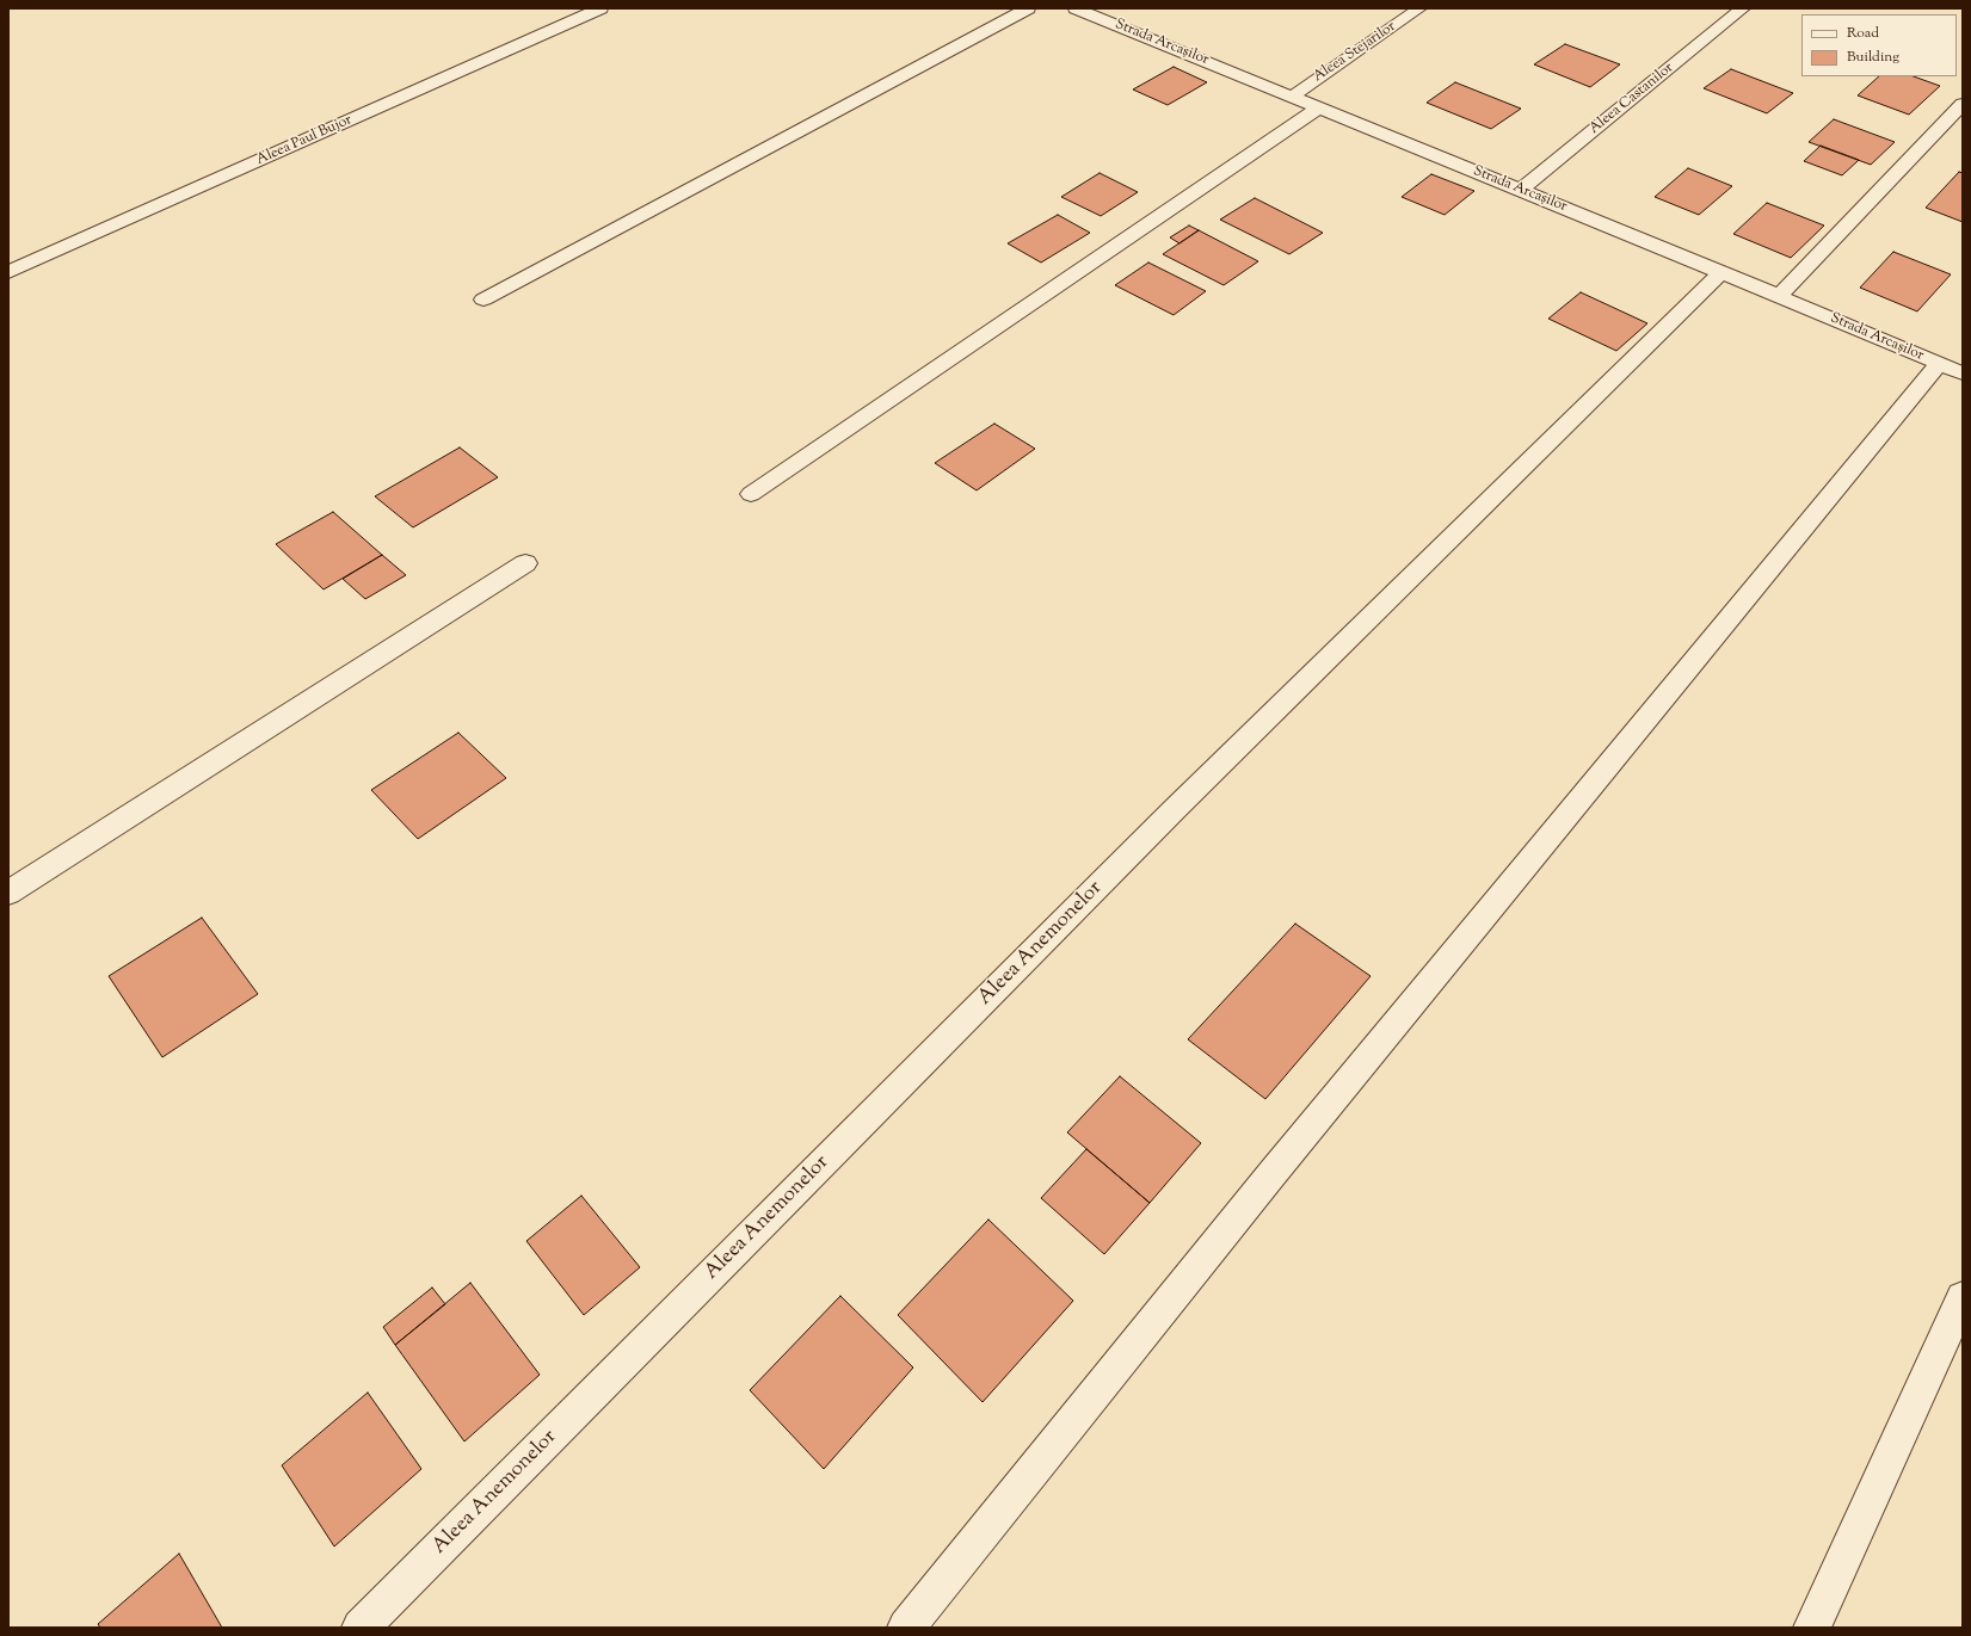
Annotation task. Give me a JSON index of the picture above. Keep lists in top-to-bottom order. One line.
{"streets":{"street":["Strada Arcașilor","Aleea Stejarilor","Aleea Castanilor","Aleea Paul Bujor","Aleea Anemonelor"]},"crossings":[["Strada Arcașilor","Aleea Stejarilor"],["Strada Arcașilor","Aleea Castanilor"],["Strada Arcașilor","Aleea Anemonelor"]],"legend":["Road","Building"]}
